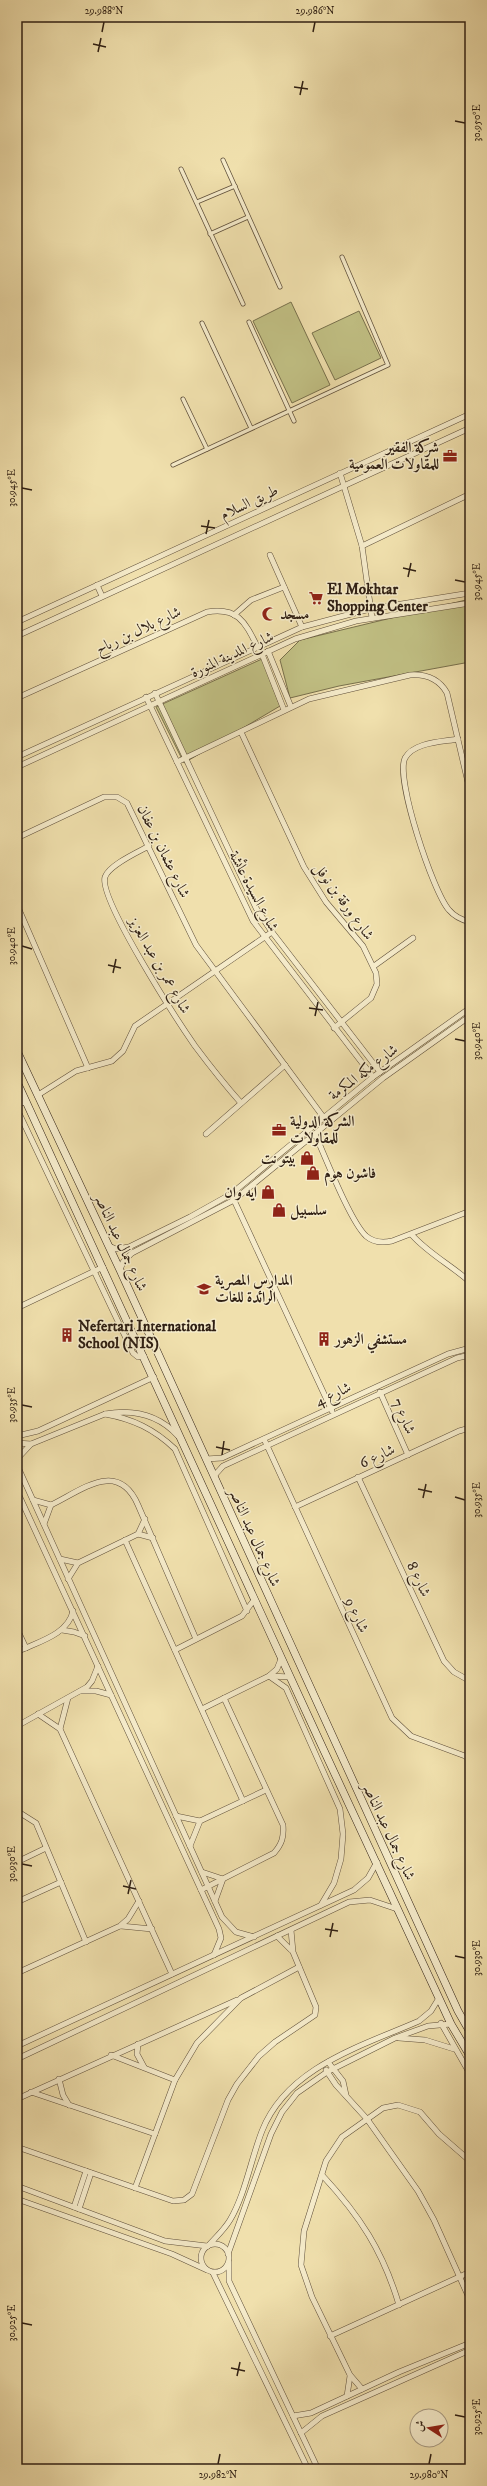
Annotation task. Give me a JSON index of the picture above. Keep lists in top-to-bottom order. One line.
{"streets":{"main road":["شارع جمال عبد الناصر"],"street":["طريق السلام","شارع بلال بن رباح","شارع المدينة المنورة","شارع عثمان بن عفان","شارع السيدة عائشة","شارع ورقة بن نوفل","شارع عمر بن عبد العزيز","شارع مكه المكرمة","شارع 4","شارع 7","شارع 6","شارع 8","شارع 9"]},"crossings":[["شارع المدينة المنورة","شارع السيدة عائشة"],["شارع عثمان بن عفان","شارع عمر بن عبد العزيز"],["شارع عثمان بن عفان","شارع مكه المكرمة"],["شارع السيدة عائشة","شارع ورقة بن نوفل"],["شارع السيدة عائشة","شارع مكه المكرمة"],["شارع مكه المكرمة","شارع جمال عبد الناصر"],["شارع جمال عبد الناصر","شارع 4"],["شارع 4","شارع 7"],["شارع 4","شارع 9"],["شارع 7","شارع 6"],["شارع 6","شارع 8"],["شارع 6","شارع 9"]],"places":{"office":["شركة الفقير للمقاولات العمومية","الشركة الدولية للمقاولات"],"supermarket":["El Mokhtar Shopping Center"],"mosque":["مسجد"],"shop":["بيتو نت","فاشون هوم","ايه وان","سلسبيل"],"school or university":["المدارس المصرية الرائدة للغات"],"building":["Nefertari International School (NIS)","مستشفي الزهور"]},"north":"left","coordinates":["29.988°N","29.986°N","30.950°E","30.945°E","30.940°E","30.935°E","30.930°E","30.925°E","29.982°N","29.980°N"]}
